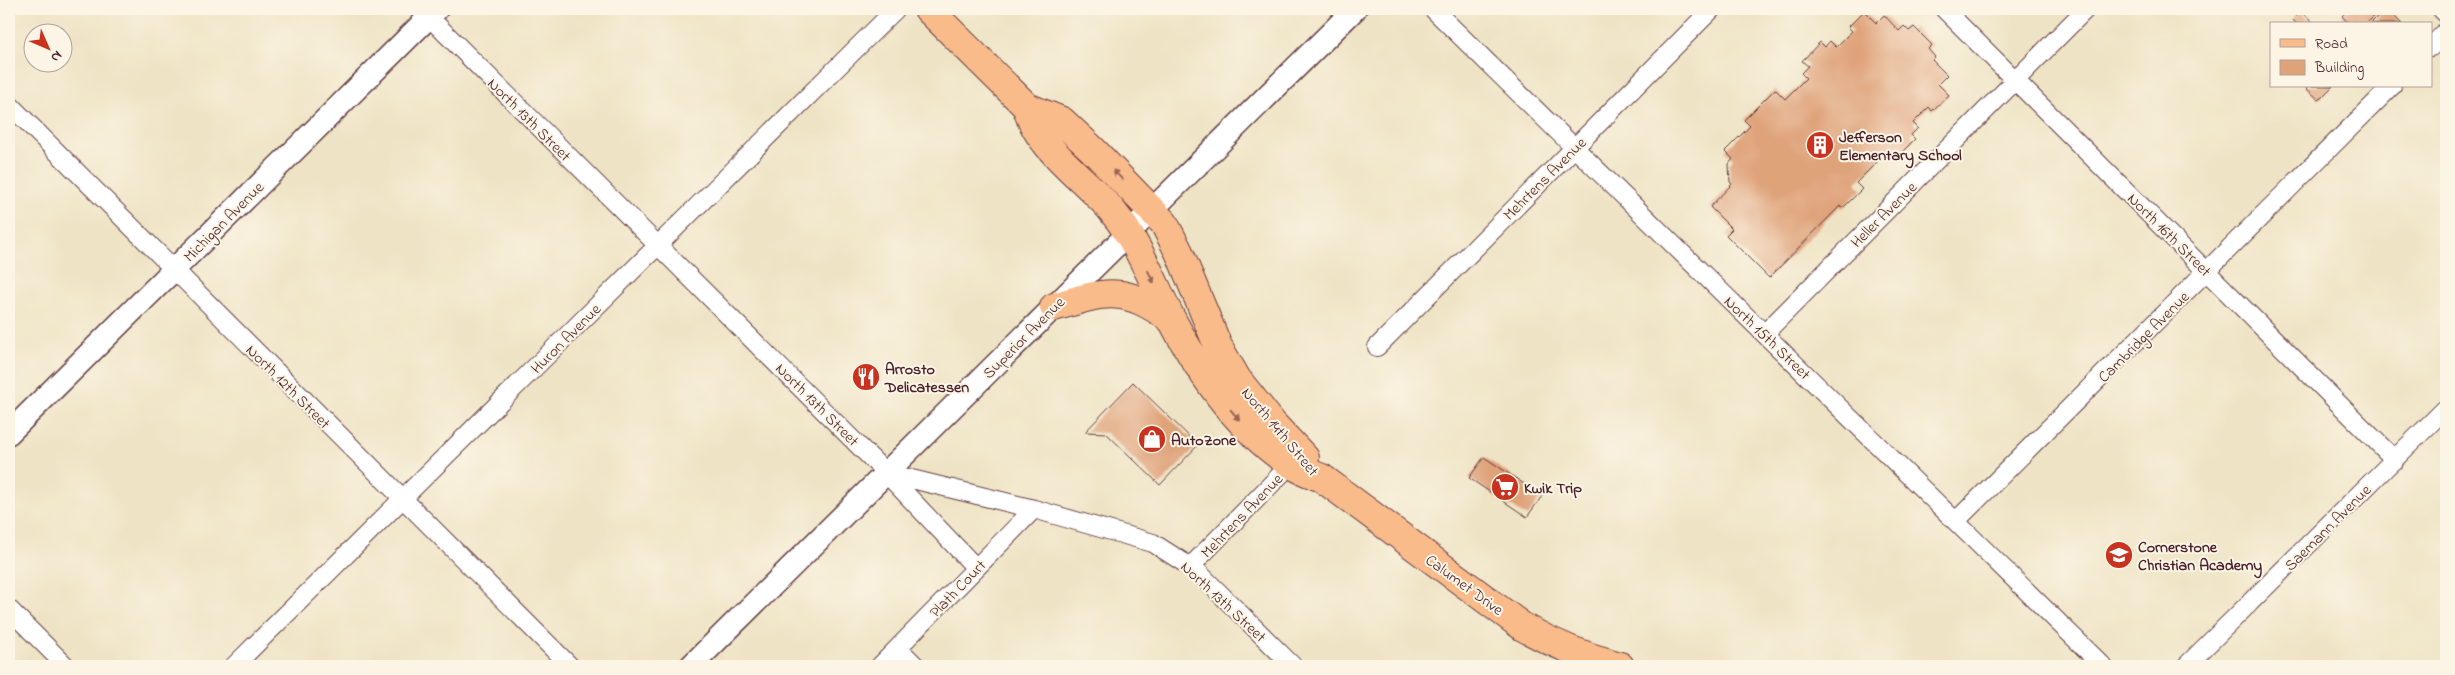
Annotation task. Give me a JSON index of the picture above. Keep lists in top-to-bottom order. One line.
{"streets":{"main road":["North 14th Street","Calumet Drive"],"street":["North 13th Street","Mehrtens Avenue","Heller Avenue","Michigan Avenue","North 16th Street","Cambridge Avenue","Superior Avenue","North 15th Street","Huron Avenue","North 12th Street","Saemann Avenue","Plath Court"]},"crossings":[["North 13th Street","Mehrtens Avenue"],["North 13th Street","Michigan Avenue"],["North 13th Street","Superior Avenue"],["North 13th Street","Huron Avenue"],["North 13th Street","Plath Court"],["Mehrtens Avenue","North 15th Street"],["Mehrtens Avenue","North 14th Street"],["Heller Avenue","North 16th Street"],["Heller Avenue","North 15th Street"],["Michigan Avenue","North 12th Street"],["North 16th Street","Cambridge Avenue"],["North 16th Street","Saemann Avenue"],["Cambridge Avenue","North 15th Street"],["Superior Avenue","North 14th Street"],["Huron Avenue","North 12th Street"],["North 14th Street","Calumet Drive"]],"places":{"building":["Jefferson Elementary School"],"restaurant":["Arrosto Delicatessen"],"shop":["AutoZone"],"supermarket":["Kwik Trip"],"school or university":["Cornerstone Christian Academy"]},"legend":["Road","Building"],"north":"bottom right"}
